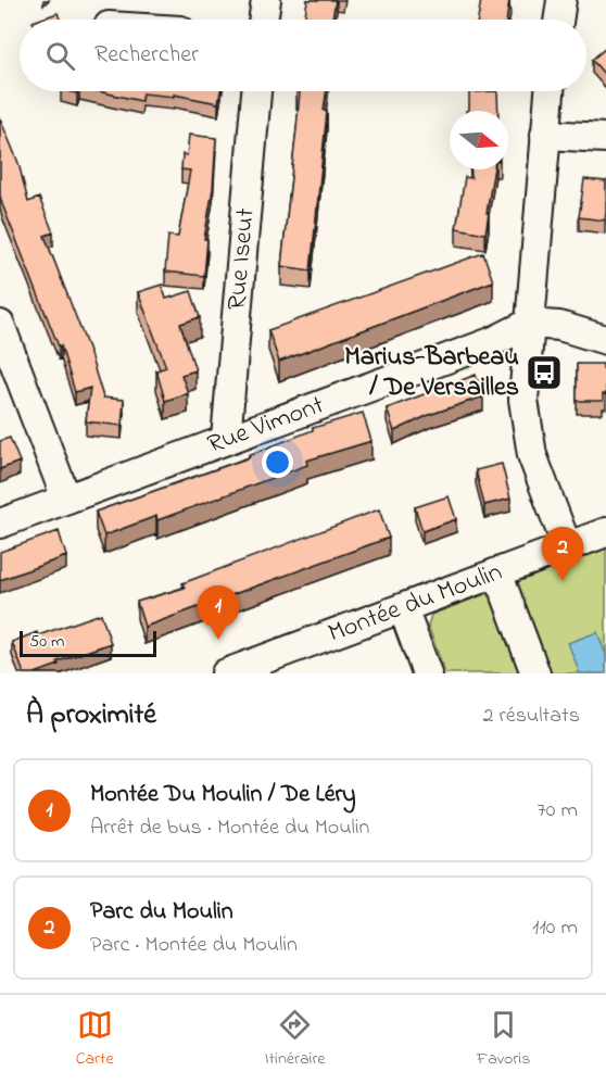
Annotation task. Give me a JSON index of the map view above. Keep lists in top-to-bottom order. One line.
{"streets":{"street":["Rue Iseut","Rue Vimont","Montée du Moulin"]},"crossings":[["Rue Iseut","Rue Vimont"]],"places":{"bus stop":["Marius-Barbeau / De Versailles"]},"scale_bar":"50 m","north":"right","page":{"search":"Rechercher","pins":["2","1"],"scale":"50 m","heading":["À proximité","2 résultats"],"list":[{"mark":"1","name":"Montée Du Moulin / De Léry","note":"Arrêt de bus · Montée du Moulin","value":"70 m"},{"mark":"2","name":"Parc du Moulin","note":"Parc · Montée du Moulin","value":"110 m"}],"nav":["Carte","Itinéraire","Favoris"]}}
